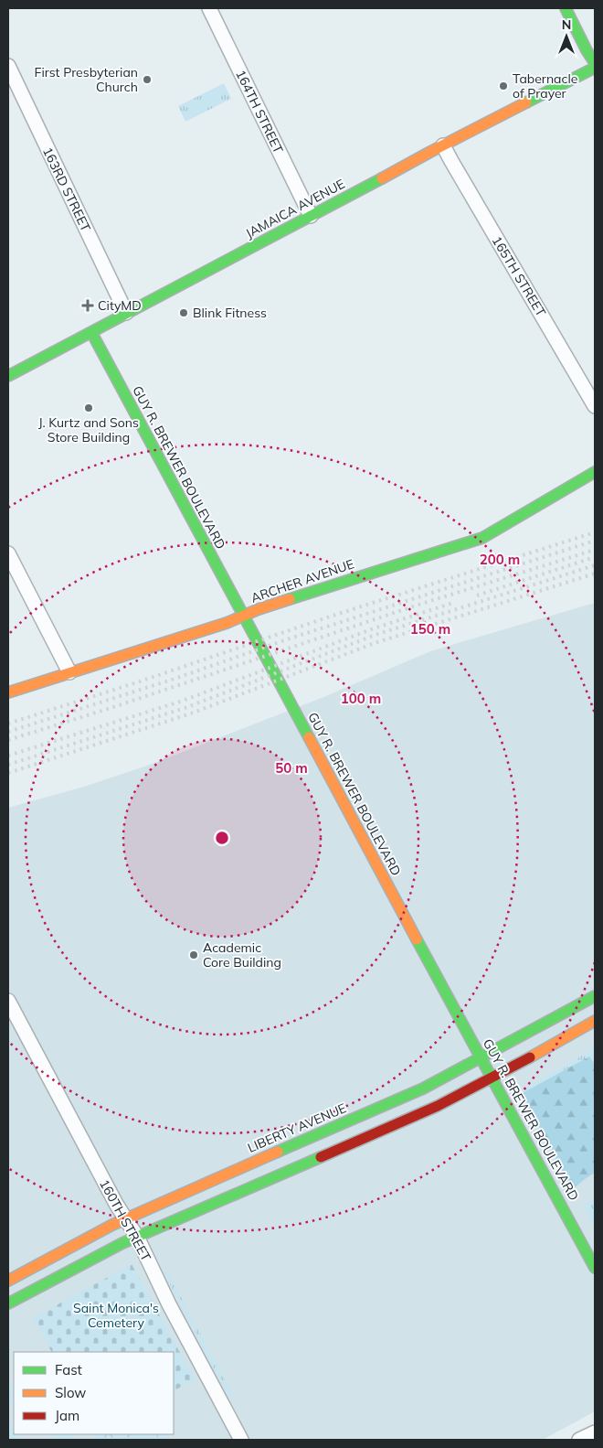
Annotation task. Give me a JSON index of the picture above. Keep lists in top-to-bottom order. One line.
{"streets":{"main road":["JAMAICA AVENUE","GUY R. BREWER BOULEVARD","ARCHER AVENUE","LIBERTY AVENUE"],"street":["164TH STREET","163RD STREET","165TH STREET","160TH STREET"]},"crossings":[["164TH STREET","JAMAICA AVENUE"],["163RD STREET","JAMAICA AVENUE"],["JAMAICA AVENUE","165TH STREET"],["JAMAICA AVENUE","GUY R. BREWER BOULEVARD"],["GUY R. BREWER BOULEVARD","ARCHER AVENUE"],["GUY R. BREWER BOULEVARD","LIBERTY AVENUE"],["LIBERTY AVENUE","160TH STREET"]],"parks":["Saint Monica's Cemetery"],"places":{"other":["First Presbyterian Church","Tabernacle of Prayer","Blink Fitness","J. Kurtz and Sons Store Building","Academic Core Building"],"health":["CityMD"]},"legend":["Fast","Slow","Jam"],"north":"top","rings":["200 m","150 m","100 m","50 m"]}
